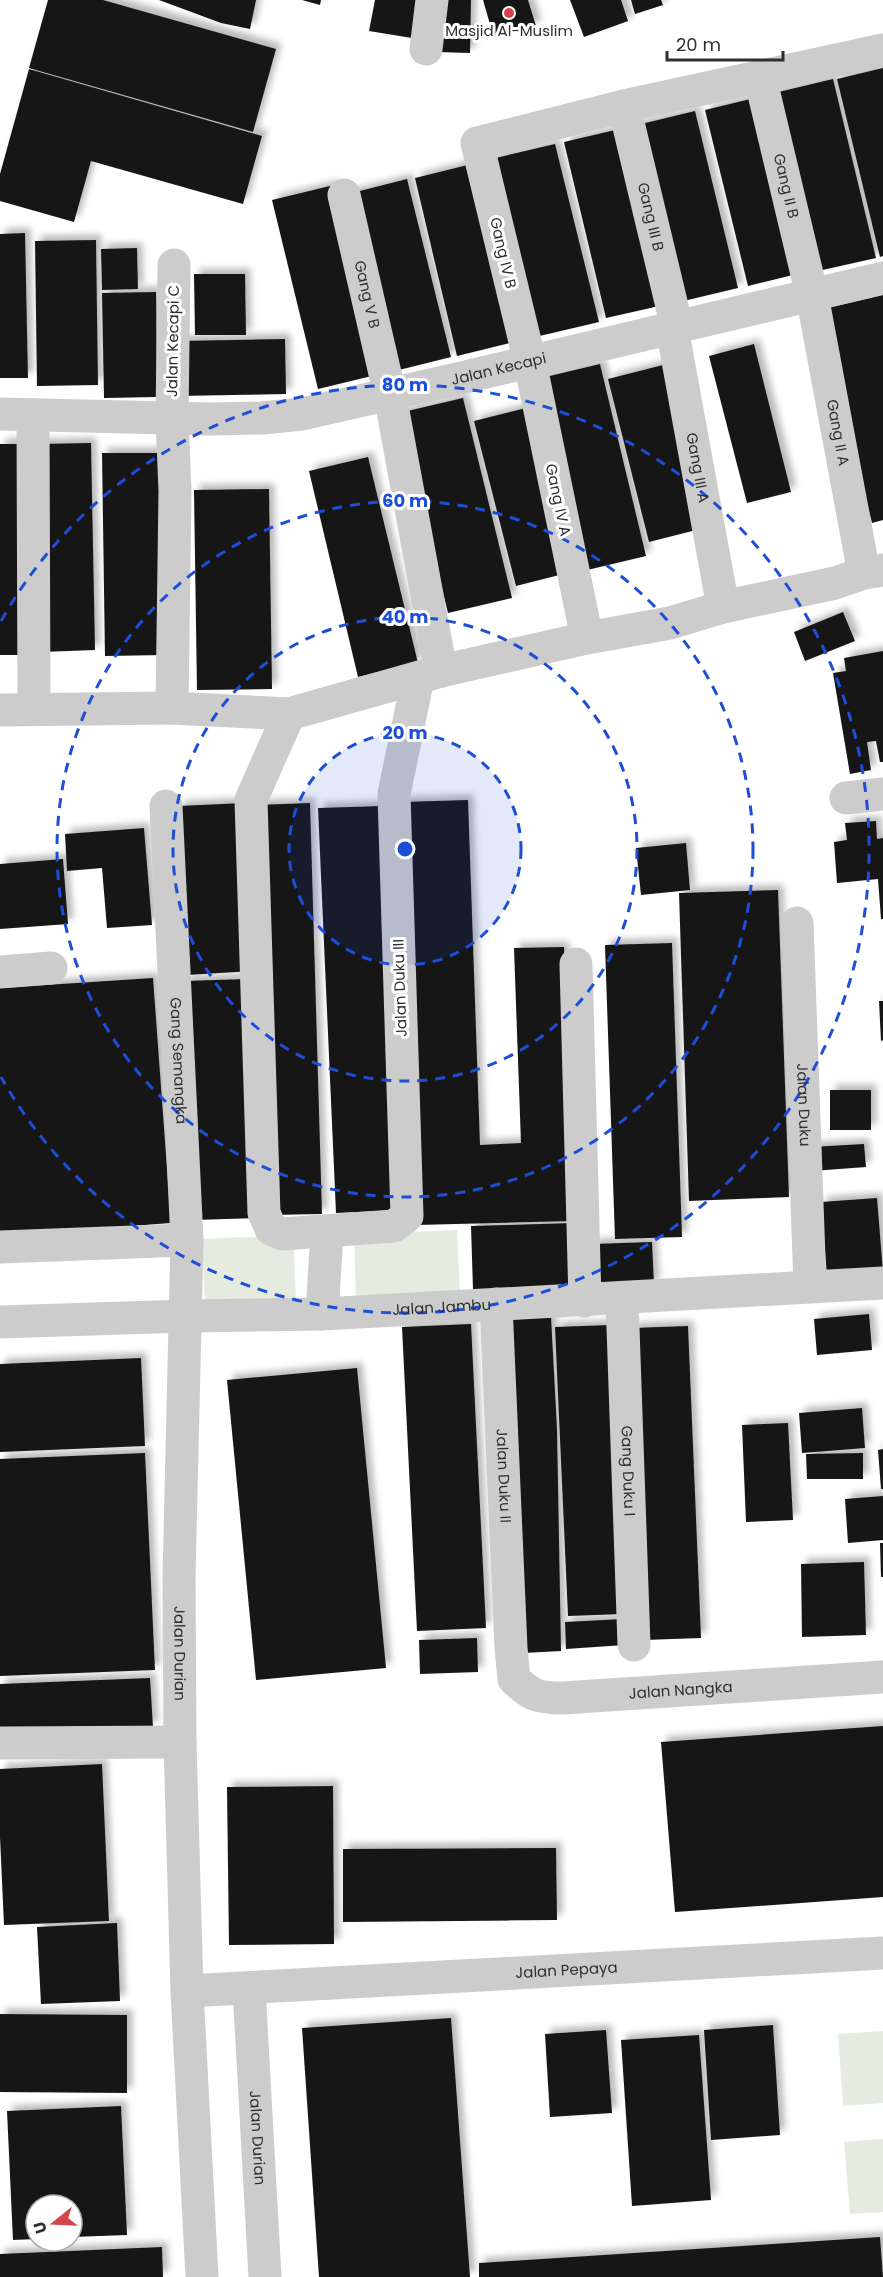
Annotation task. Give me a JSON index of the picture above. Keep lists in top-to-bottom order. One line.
{"streets":{"street":["Gang II B","Gang III B","Gang IV B","Gang V B","Jalan Kecapi C","Jalan Kecapi","Gang II A","Gang III A","Gang IV A","Jalan Duku III","Gang Semangka","Jalan Duku","Jalan Jambu","Gang Duku I","Jalan Duku II","Jalan Durian","Jalan Nangka","Jalan Pepaya"]},"crossings":[["Gang II B","Jalan Kecapi"],["Gang II B","Gang II A"],["Gang III B","Gang IV B"],["Gang III B","Jalan Kecapi"],["Gang III B","Gang III A"],["Gang IV B","Jalan Kecapi"],["Gang IV B","Gang IV A"],["Gang V B","Jalan Kecapi"],["Gang V B","Jalan Duku III"],["Jalan Kecapi C","Jalan Kecapi"],["Jalan Kecapi","Gang II A"],["Jalan Kecapi","Gang III A"],["Jalan Kecapi","Gang IV A"],["Gang Semangka","Jalan Jambu"],["Gang Semangka","Jalan Durian"],["Jalan Duku","Jalan Jambu"],["Jalan Jambu","Gang Duku I"],["Jalan Jambu","Jalan Duku II"],["Jalan Jambu","Jalan Durian"],["Jalan Duku II","Jalan Nangka"],["Jalan Durian","Jalan Pepaya"]],"places":["Masjid Al-Muslim"],"scale_bar":"20 m","north":"left","rings":["80 m","60 m","40 m","20 m"]}
